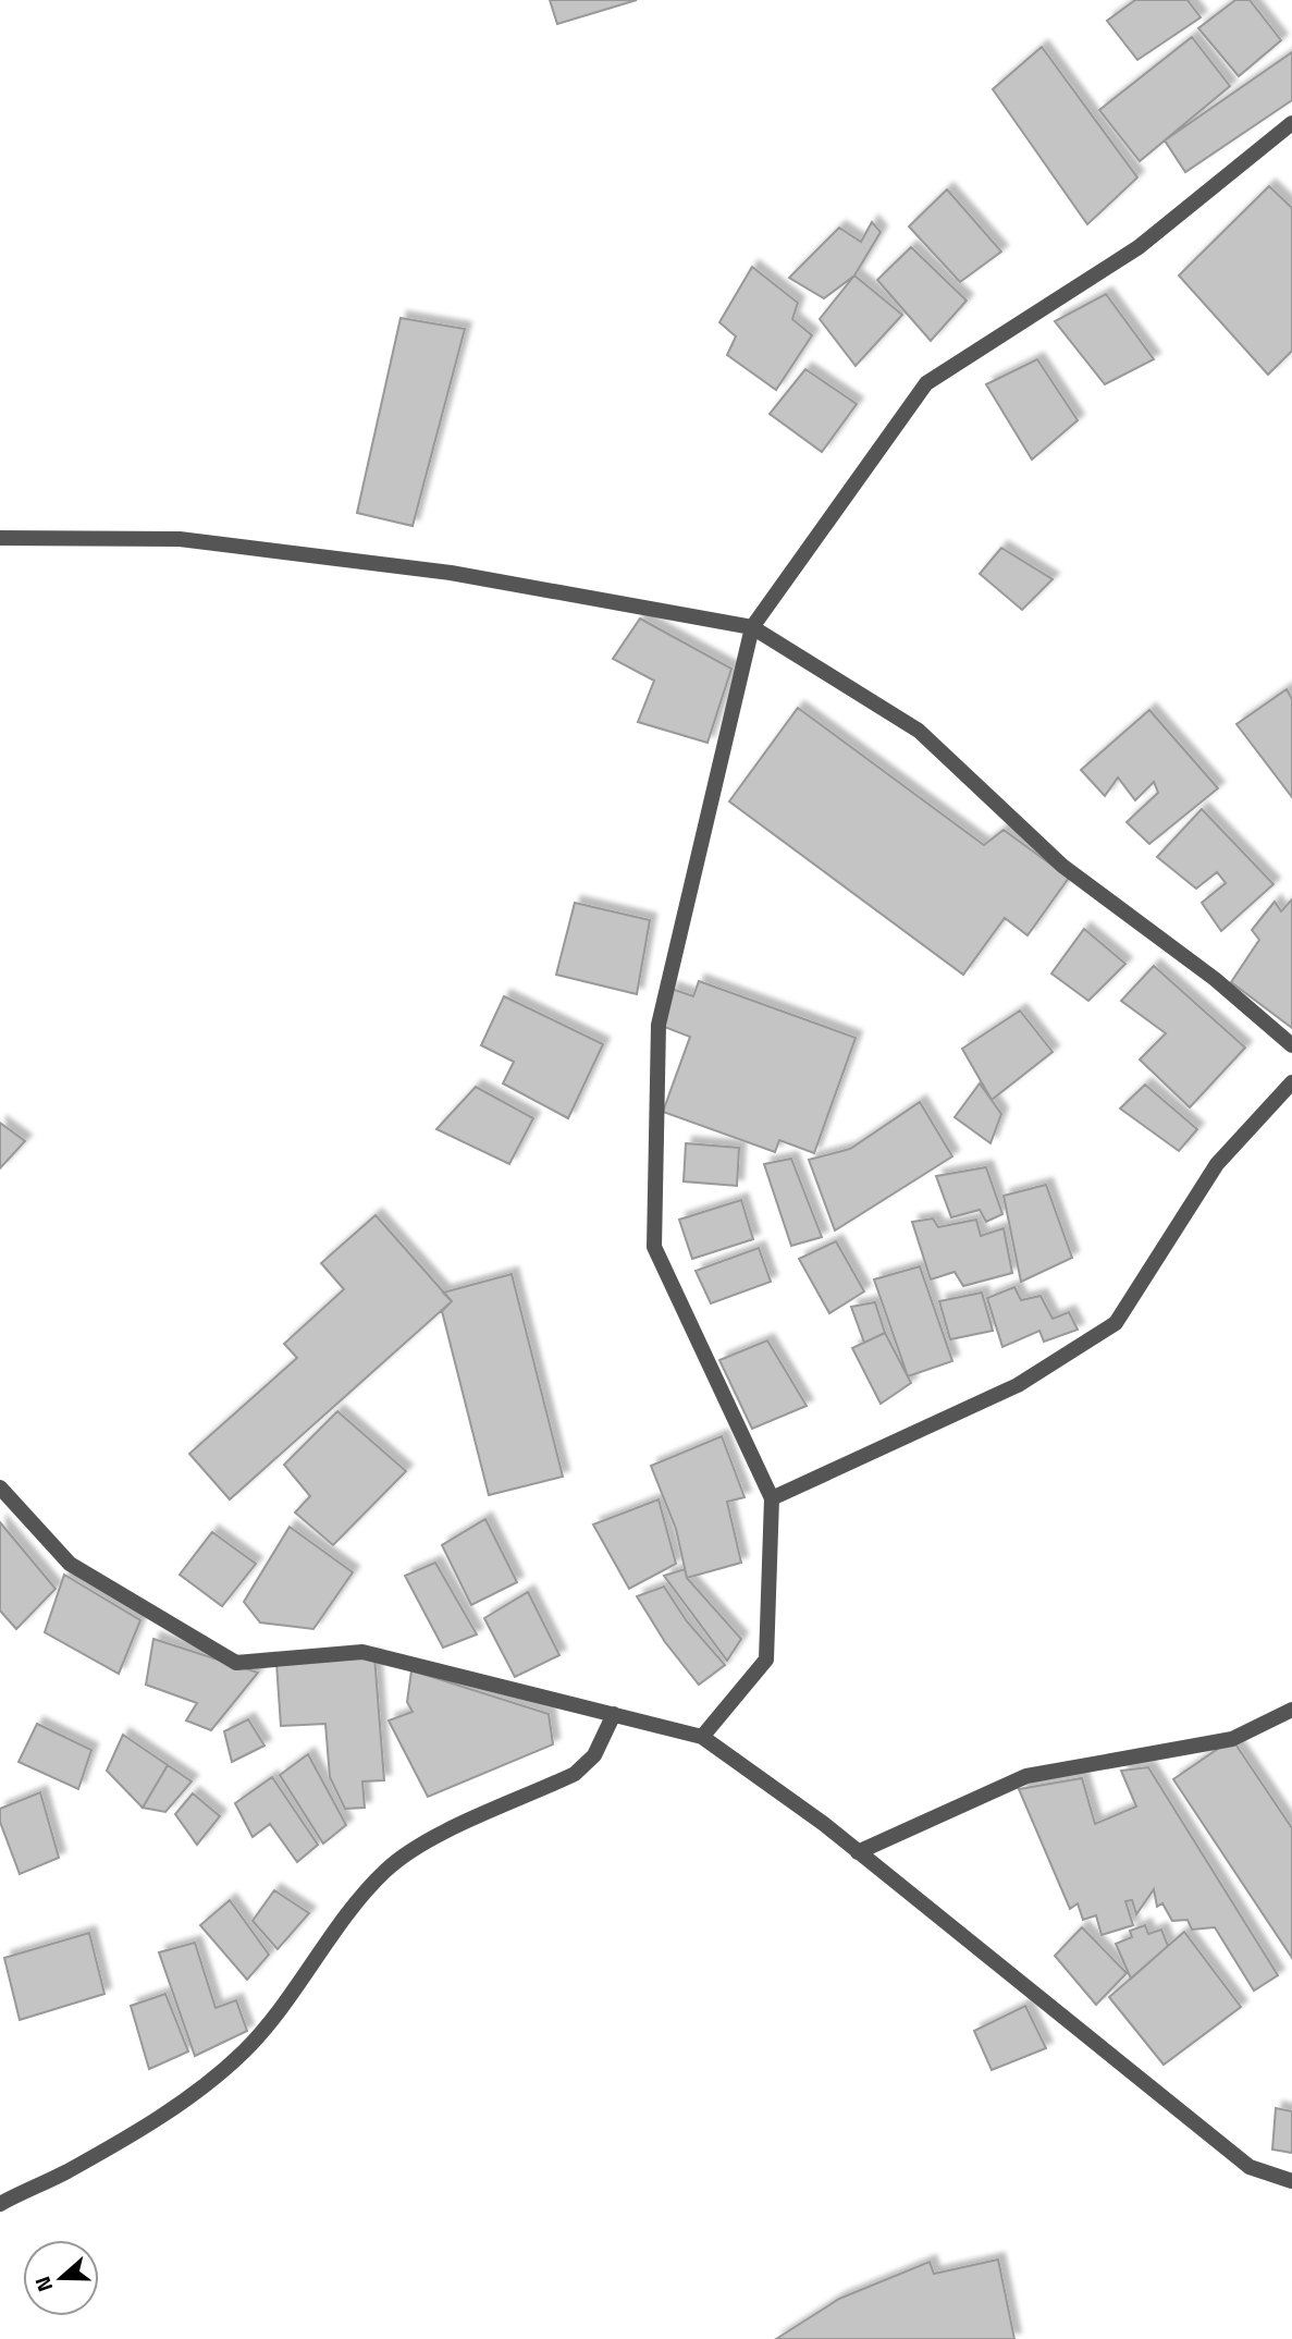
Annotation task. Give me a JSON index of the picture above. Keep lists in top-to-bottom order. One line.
{"north":"left"}
